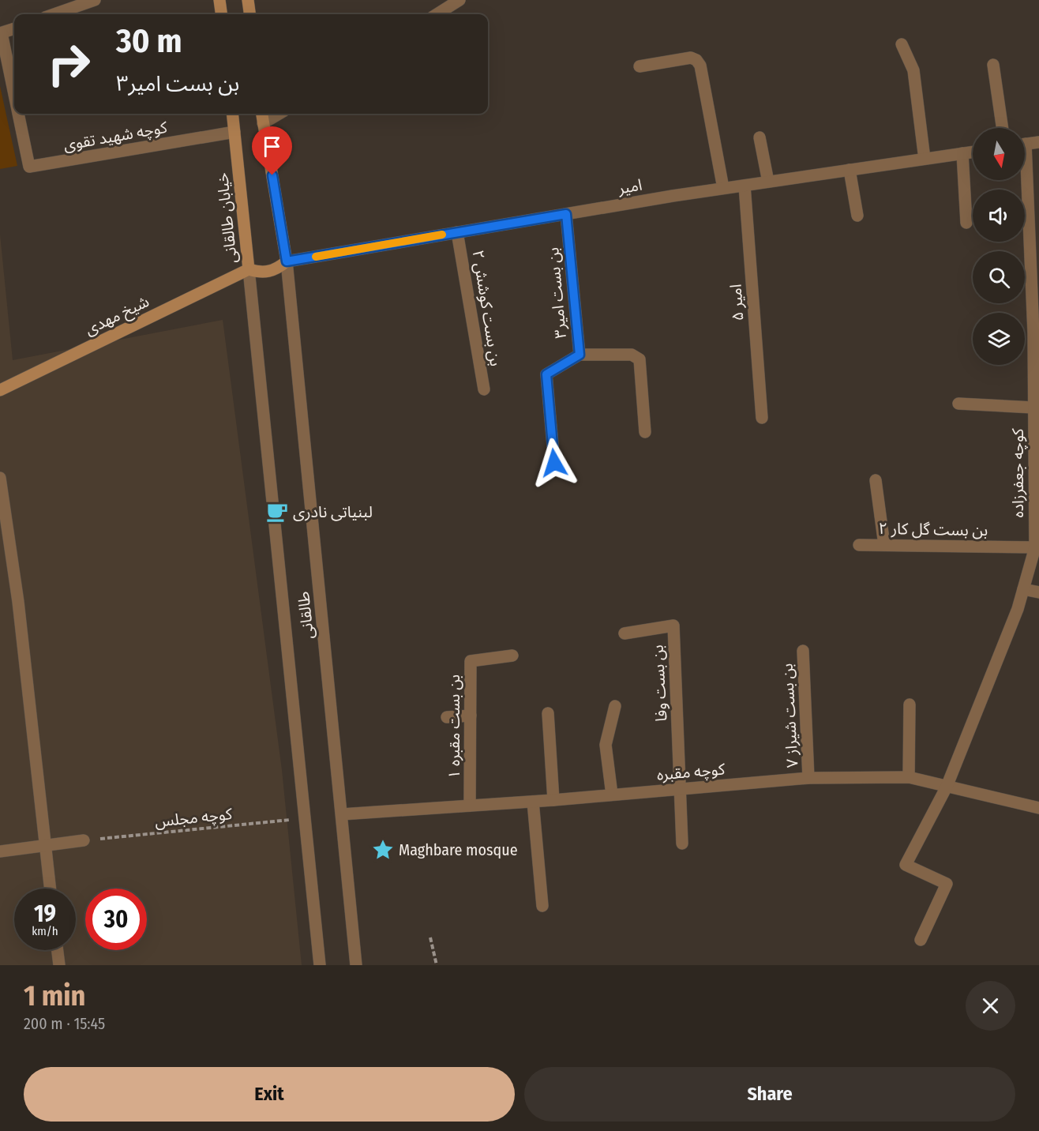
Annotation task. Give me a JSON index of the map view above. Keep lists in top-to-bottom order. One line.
{"streets":{"main road":["خیابان طالقانی","شیخ مهدی"],"street":["کوچه شهید تقوی","امیر","بن بست امیر۳","امیر ۵","بن بست کوشش ۲","کوچه جعفرزاده","بن بست گل کار ۲","طالقانی","بن بست وفا","بن بست شیراز ۷","بن بست مقبره ۱","کوچه مقبره"],"path":["کوچه مجلس"]},"crossings":[["کوچه شهید تقوی","خیابان طالقانی"],["امیر","خیابان طالقانی"],["امیر","بن بست امیر۳"],["امیر","امیر ۵"],["امیر","بن بست کوشش ۲"],["امیر","طالقانی"],["خیابان طالقانی","شیخ مهدی"],["خیابان طالقانی","طالقانی"],["شیخ مهدی","طالقانی"],["کوچه جعفرزاده","بن بست گل کار ۲"],["کوچه جعفرزاده","کوچه مقبره"],["طالقانی","کوچه مقبره"],["طالقانی","کوچه مجلس"],["بن بست وفا","کوچه مقبره"],["بن بست شیراز ۷","کوچه مقبره"],["بن بست مقبره ۱","کوچه مقبره"]],"places":{"cafe":["لبنیاتی نادری"],"place":["Maghbare mosque"]},"north":"bottom","page":{"turn":["30 m","بن بست امیر۳"],"speed":"19 km/h","limit":"30","heading":["1 min","200 m · 15:45"],"buttons":["Exit","Share"]}}
